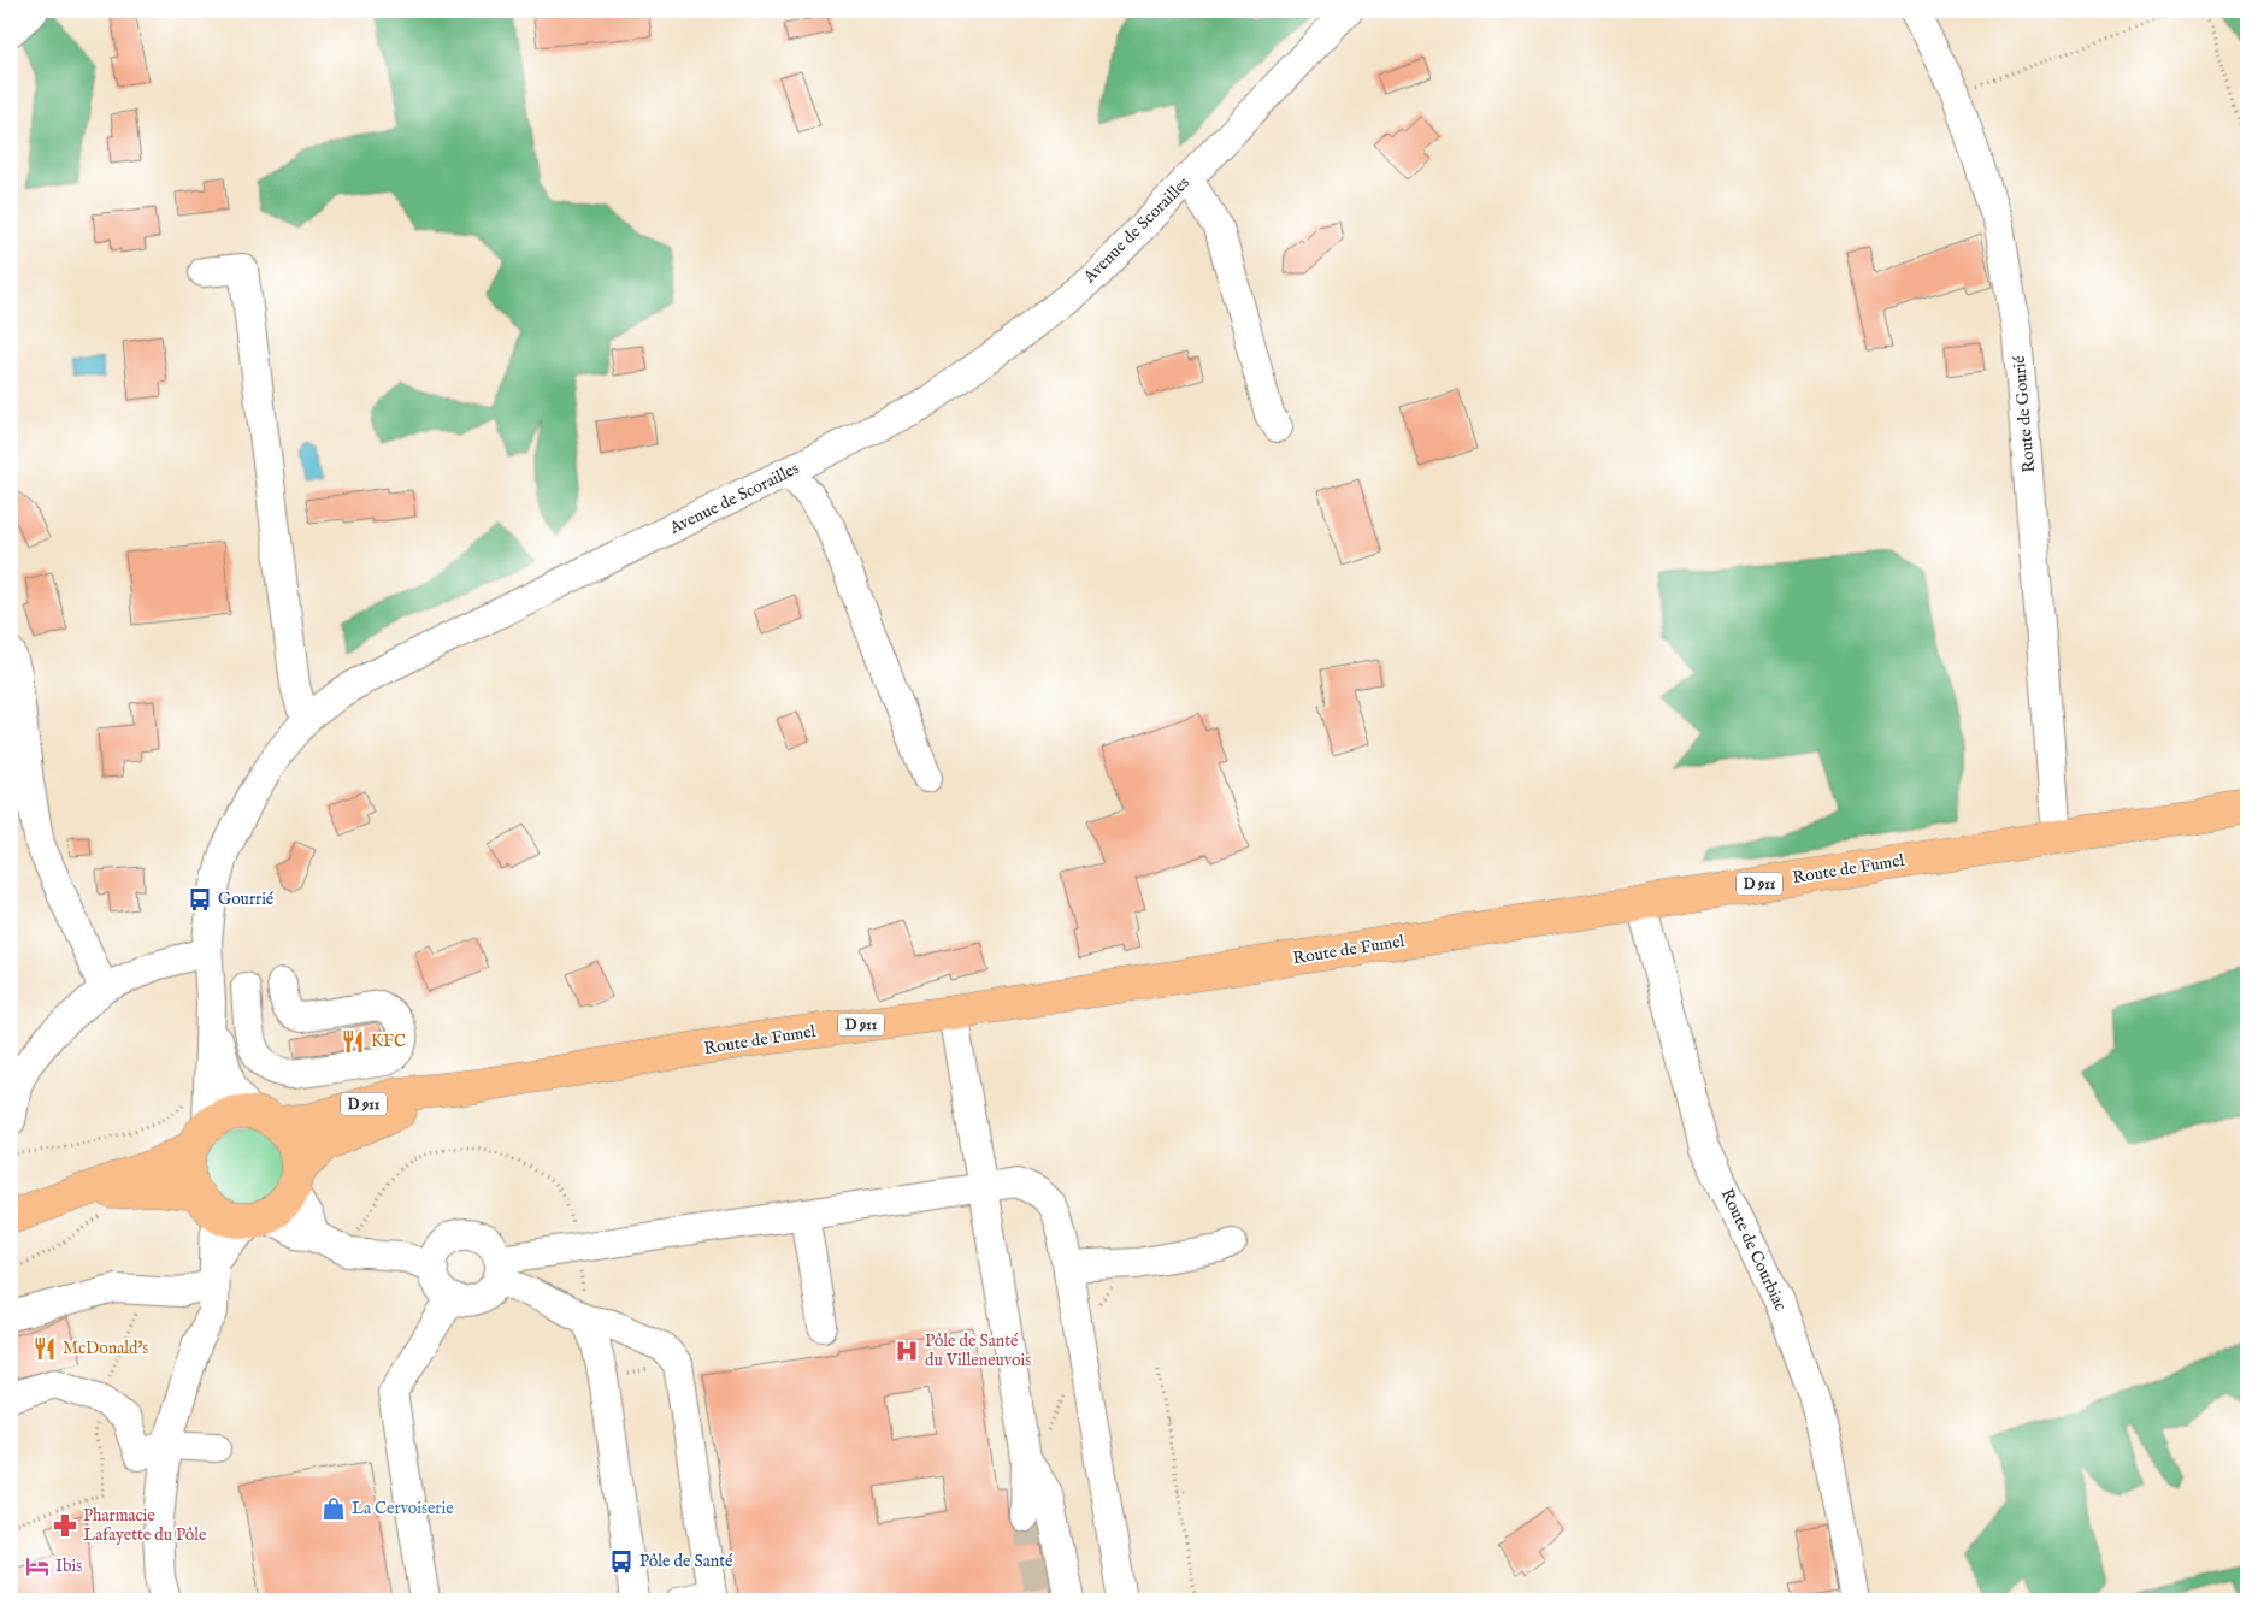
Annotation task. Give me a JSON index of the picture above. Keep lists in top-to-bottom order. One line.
{"streets":{"main road":["Route de Fumel","D 911"],"street":["Avenue de Scorailles","Route de Gourié","Route de Courbiac"]},"crossings":[["Avenue de Scorailles","Route de Fumel"],["Route de Gourié","Route de Fumel"],["Route de Fumel","Route de Courbiac"]],"places":{"bus stop":["Gourrié","Pôle de Santé"],"restaurant":["KFC","McDonald's"],"hospital":["Pôle de Santé du Villeneuvois"],"shop":["La Cervoiserie"],"pharmacy":["Pharmacie Lafayette du Pôle"],"hotel":["Ibis"]}}
